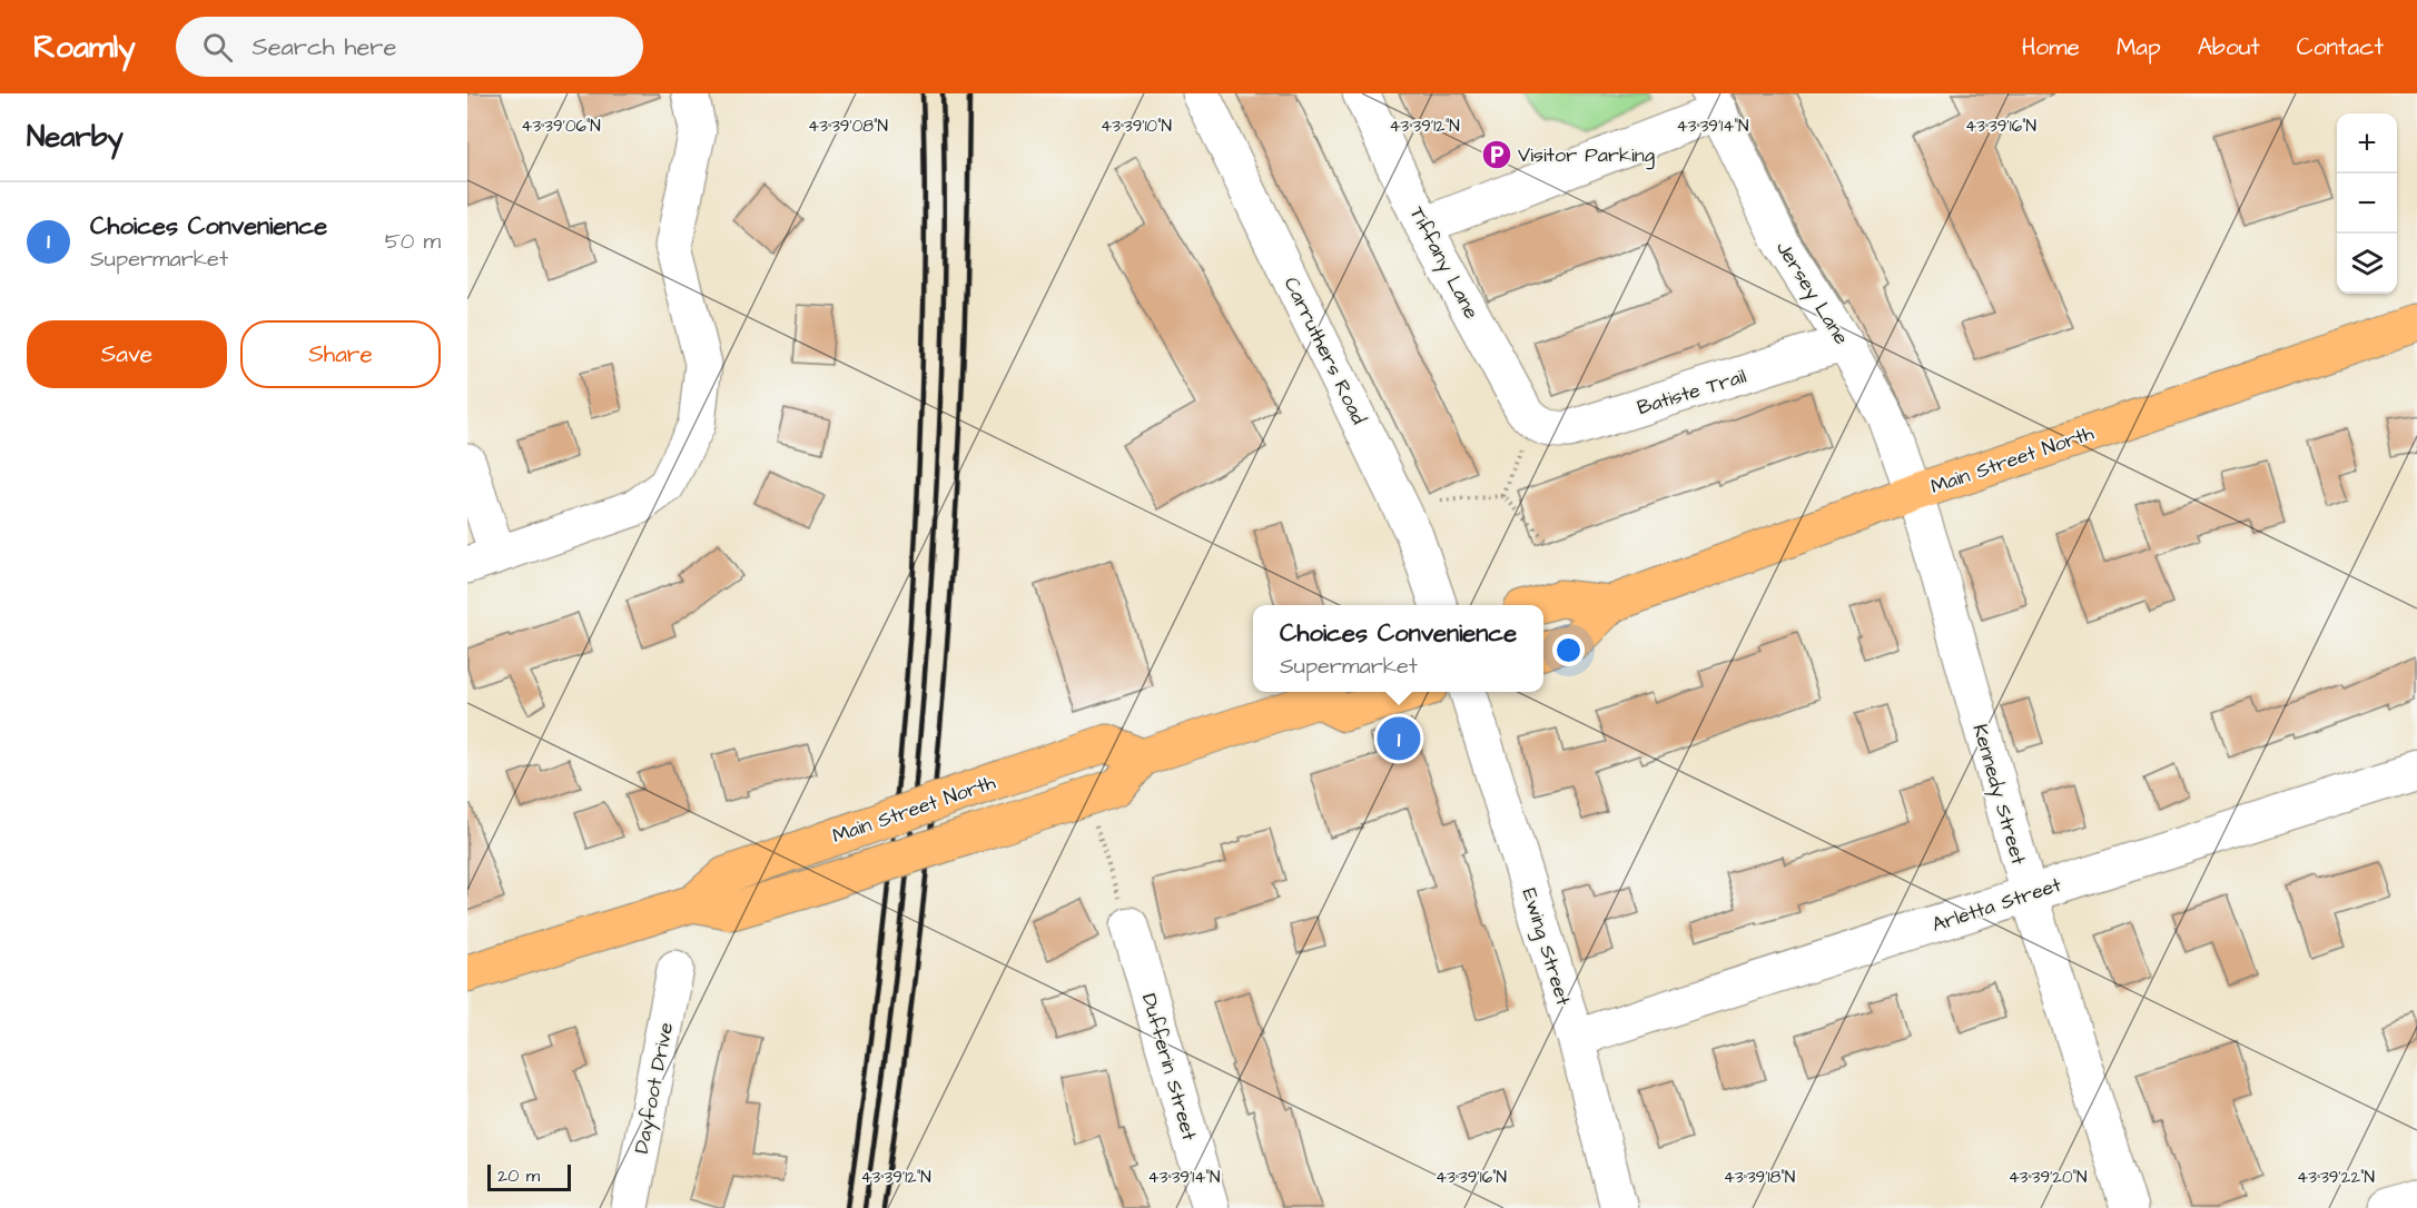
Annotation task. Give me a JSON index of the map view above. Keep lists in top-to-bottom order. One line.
{"streets":{"main road":["Main Street North"],"street":["Tiffany Lane","Jersey Lane","Carruthers Road","Batiste Trail","Kennedy Street","Arletta Street","Ewing Street","Dufferin Street","Dayfoot Drive"]},"crossings":[["Tiffany Lane","Batiste Trail"],["Jersey Lane","Batiste Trail"],["Jersey Lane","Main Street North"],["Jersey Lane","Kennedy Street"],["Main Street North","Kennedy Street"],["Kennedy Street","Arletta Street"],["Arletta Street","Ewing Street"]],"places":{"parking":["Visitor Parking"]},"scale_bar":"20 m","page":{"header":"Roamly","search":"Search here","nav":["Home","Map","About","Contact"],"heading":"Nearby","map_buttons":["+","−"],"list":[{"mark":"1","name":"Choices Convenience","note":"Supermarket","value":"50 m"}],"buttons":["Save","Share"],"popup":["Choices Convenience","Supermarket"],"pins":"1","scale":"20 m"},"coordinates":["43°39'08\"N","43°39'06\"N","43°39'10\"N","43°39'12\"N","43°39'14\"N","43°39'16\"N","43°39'18\"N","43°39'20\"N","43°39'22\"N"]}
